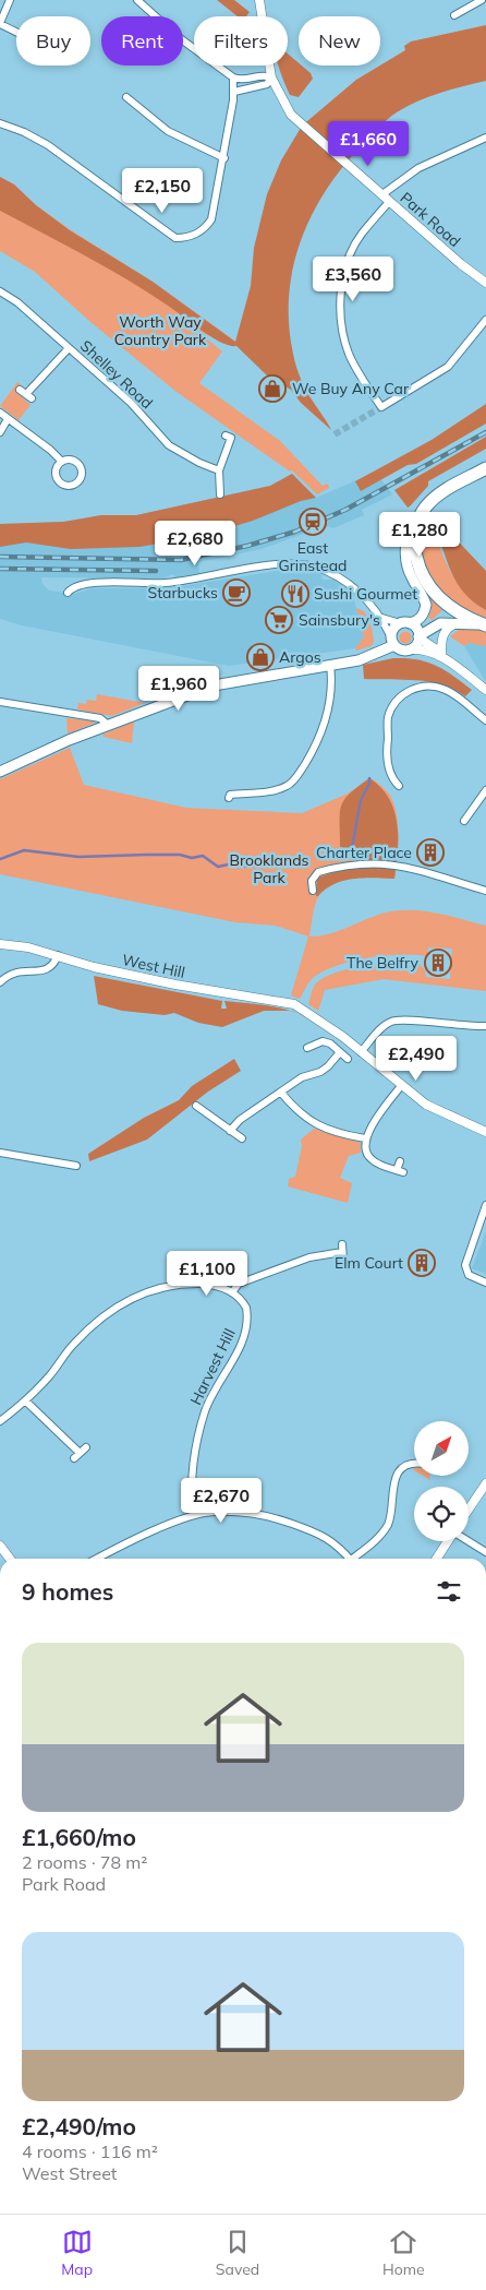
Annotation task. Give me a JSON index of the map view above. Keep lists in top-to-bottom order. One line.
{"streets":{"street":["Park Road","Shelley Road","West Hill","Harvest Hill"]},"parks":["Worth Way Country Park","Brooklands Park"],"places":{"shop":["We Buy Any Car","Argos"],"station":["East Grinstead"],"cafe":["Starbucks"],"restaurant":["Sushi Gourmet"],"supermarket":["Sainsbury's"],"building":["Charter Place","The Belfry","Elm Court"]},"north":"top right","page":{"chip":["Buy","Rent","Filters","New"],"price":["£1,660","£2,150","£3,560","£1,280","£2,680","£1,960","£2,490","£1,100","£2,670"],"heading":"9 homes","list":[{"name":"£1,660/mo","note":"2 rooms · 78 m² · Park Road"},{"name":"£2,490/mo","note":"4 rooms · 116 m² · West Street"}],"tabs":["Map","Saved","Home"]}}
